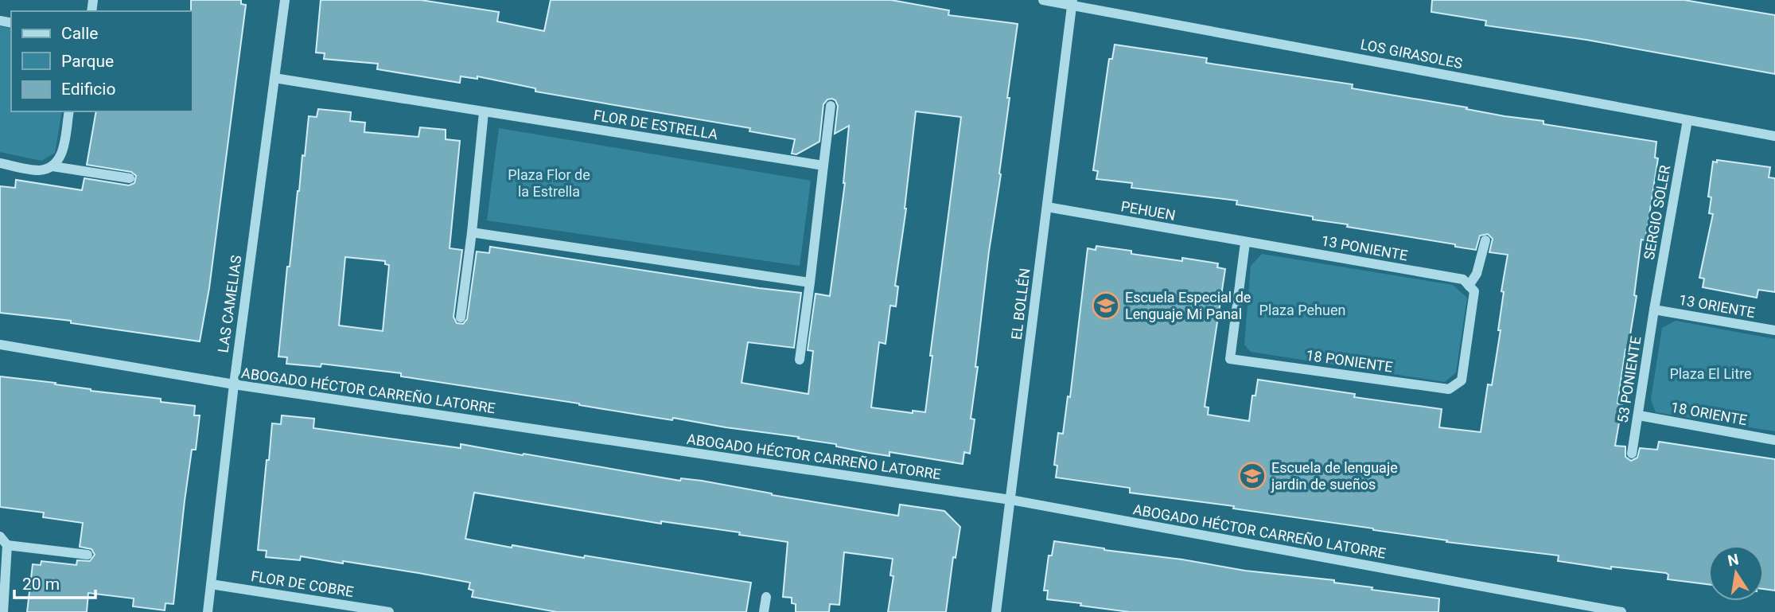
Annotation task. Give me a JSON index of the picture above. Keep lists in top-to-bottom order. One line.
{"streets":{"street":["LOS GIRASOLES","FLOR DE ESTRELLA","PEHUEN","SERGIO SOLER","13 PONIENTE","LAS CAMELIAS","EL BOLLÉN","13 ORIENTE","18 PONIENTE","53 PONIENTE","ABOGADO HÉCTOR CARREÑO LATORRE","18 ORIENTE","FLOR DE COBRE"]},"crossings":[["LOS GIRASOLES","SERGIO SOLER"],["LOS GIRASOLES","EL BOLLÉN"],["FLOR DE ESTRELLA","LAS CAMELIAS"],["PEHUEN","13 PONIENTE"],["PEHUEN","EL BOLLÉN"],["PEHUEN","18 PONIENTE"],["SERGIO SOLER","13 ORIENTE"],["SERGIO SOLER","53 PONIENTE"],["13 PONIENTE","18 PONIENTE"],["LAS CAMELIAS","ABOGADO HÉCTOR CARREÑO LATORRE"],["LAS CAMELIAS","FLOR DE COBRE"],["EL BOLLÉN","ABOGADO HÉCTOR CARREÑO LATORRE"],["13 ORIENTE","53 PONIENTE"],["53 PONIENTE","18 ORIENTE"]],"parks":["Plaza Flor de la Estrella","Plaza Pehuen","Plaza El Litre"],"places":{"school or university":["Escuela Especial de Lenguaje Mi Panal","Escuela de lenguaje jardin de sueños"]},"legend":["Calle","Parque","Edificio"],"scale_bar":"20 m","north":"top"}
